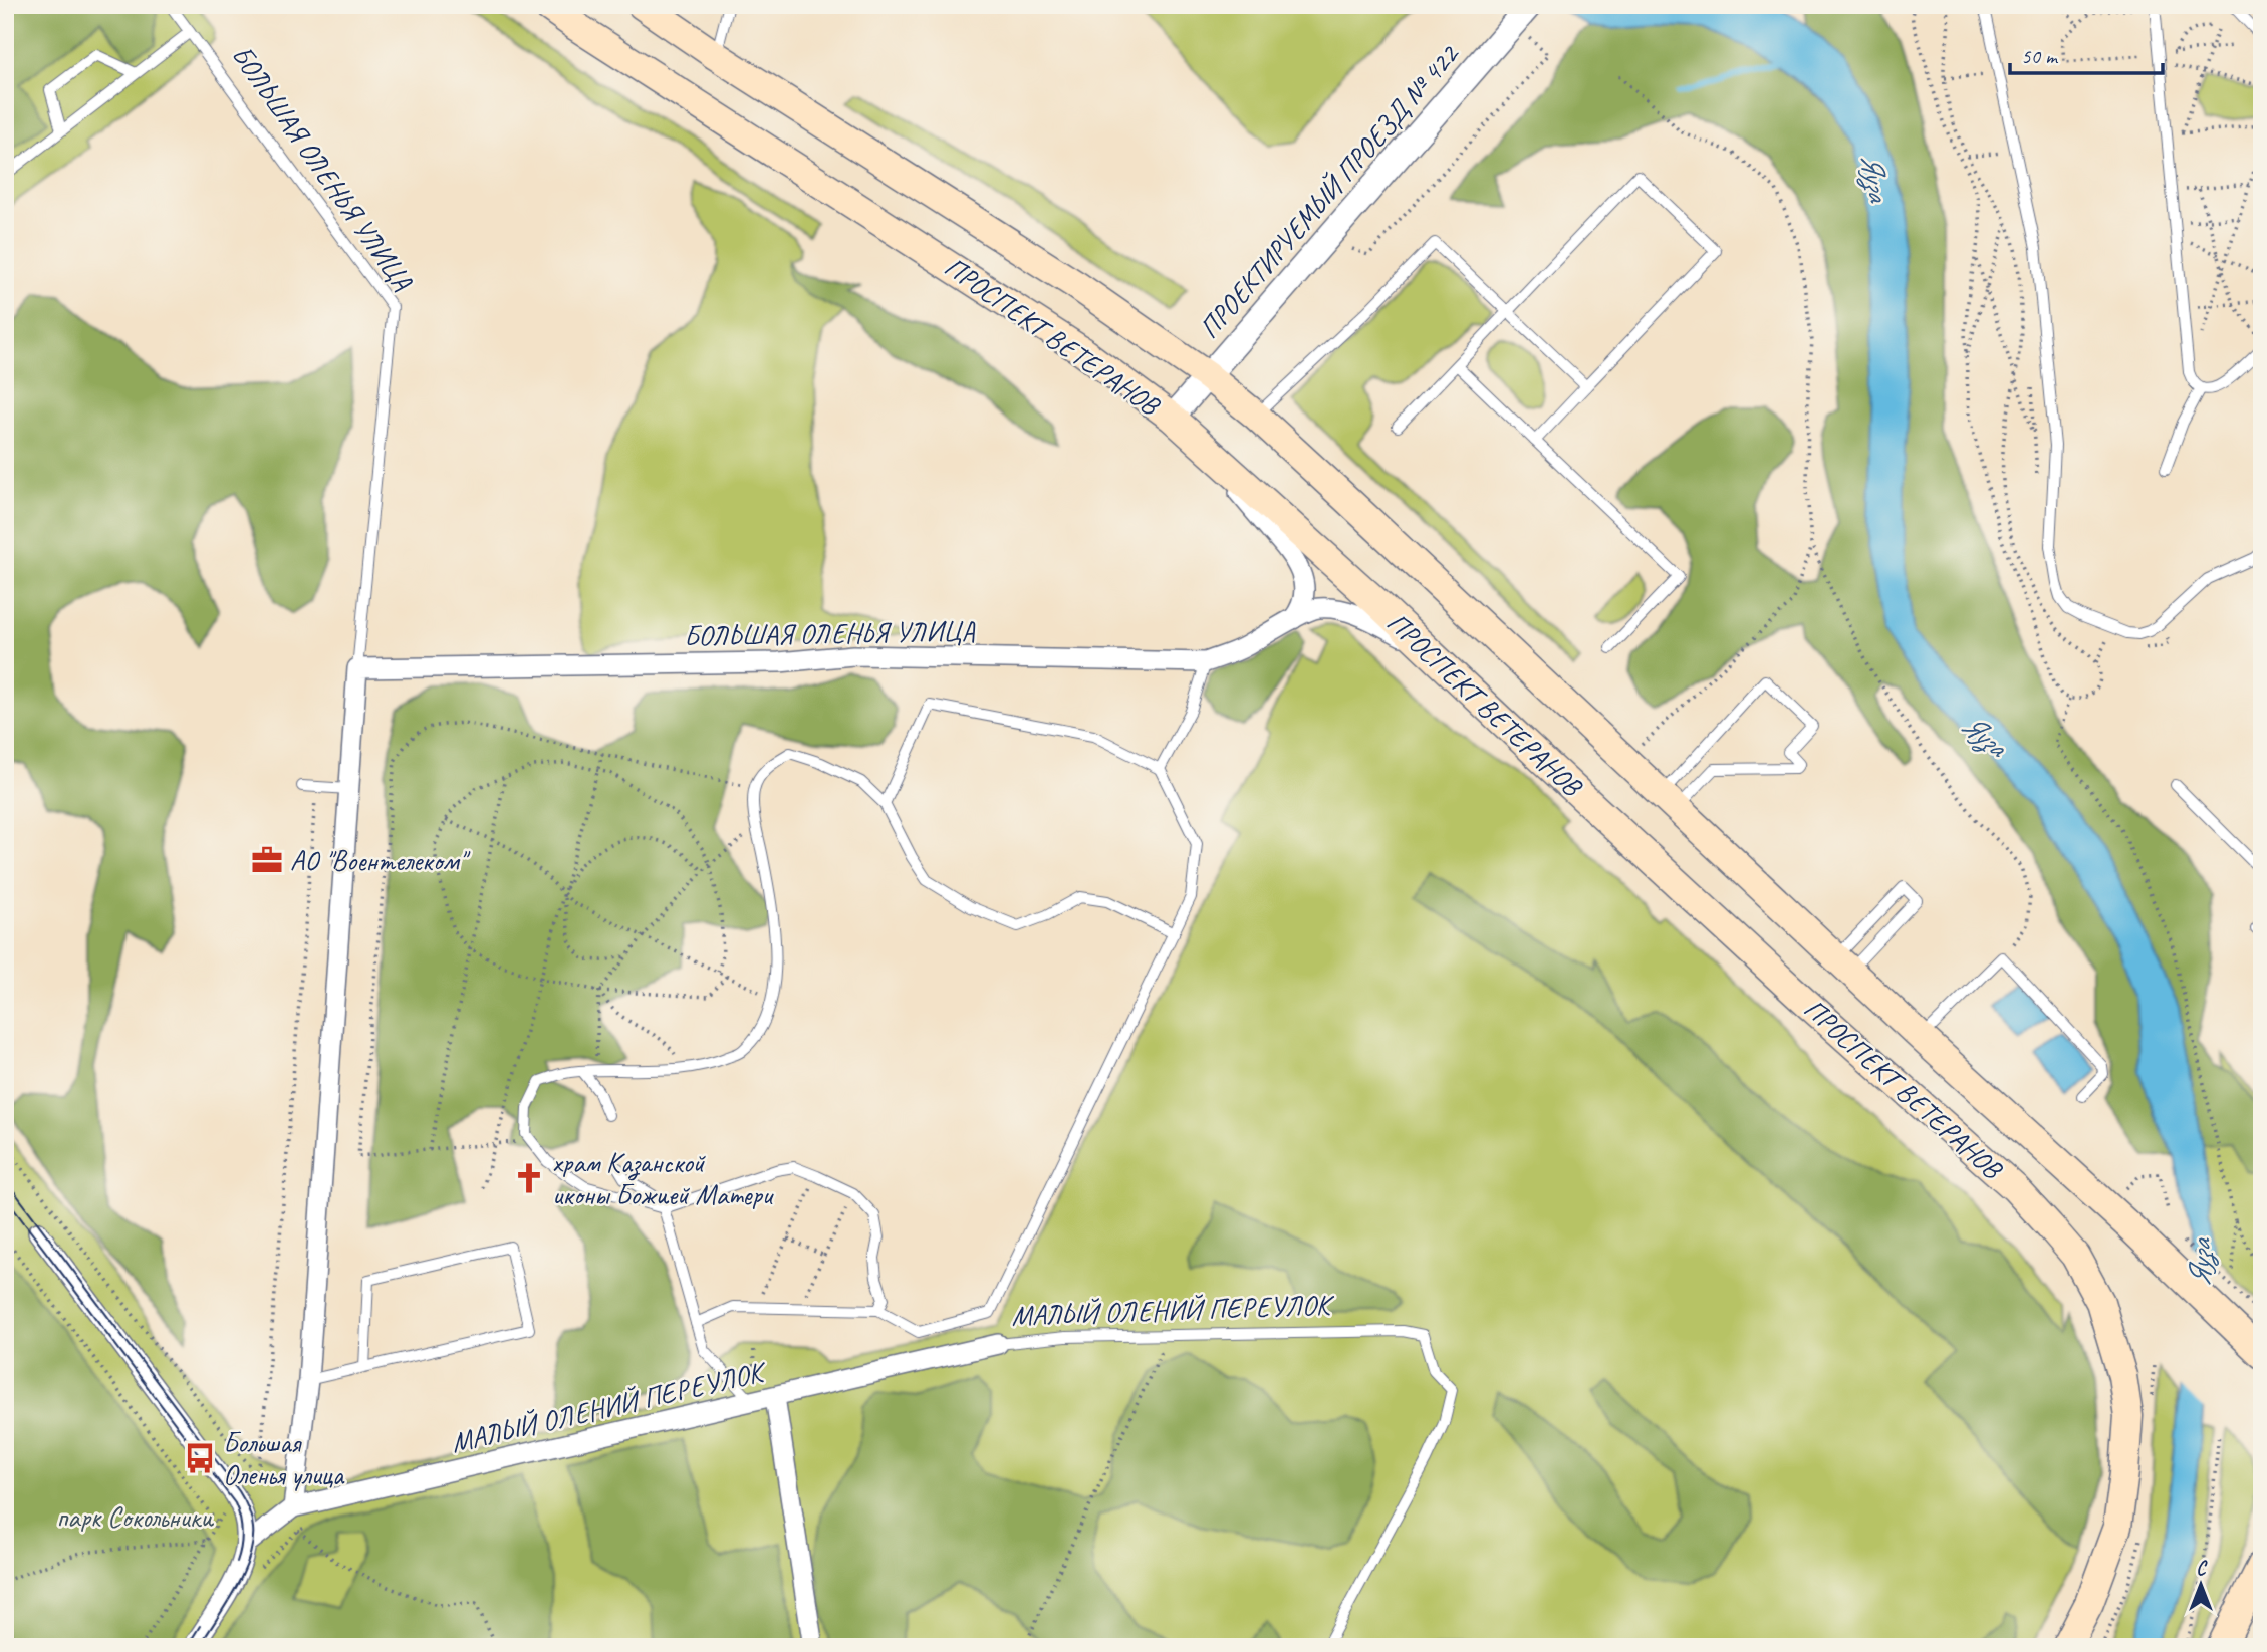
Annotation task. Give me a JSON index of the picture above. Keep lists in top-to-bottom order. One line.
{"streets":{"main road":["ПРОСПЕКТ ВЕТЕРАНОВ"],"street":["БОЛЬШАЯ ОЛЕНЬЯ УЛИЦА","ПРОЕКТИРУЕМЫЙ ПРОЕЗД № 422","МАЛЫЙ ОЛЕНИЙ ПЕРЕУЛОК"]},"crossings":[["БОЛЬШАЯ ОЛЕНЬЯ УЛИЦА","ПРОСПЕКТ ВЕТЕРАНОВ"],["БОЛЬШАЯ ОЛЕНЬЯ УЛИЦА","МАЛЫЙ ОЛЕНИЙ ПЕРЕУЛОК"],["ПРОЕКТИРУЕМЫЙ ПРОЕЗД № 422","ПРОСПЕКТ ВЕТЕРАНОВ"]],"water":["Яуза"],"parks":["парк Сокольники"],"places":{"office":["АО \"Воентелеком\""],"church":["храм Казанской иконы Божией Матери"],"bus stop":["Большая Оленья улица"]},"scale_bar":"50 m","north":"top"}
